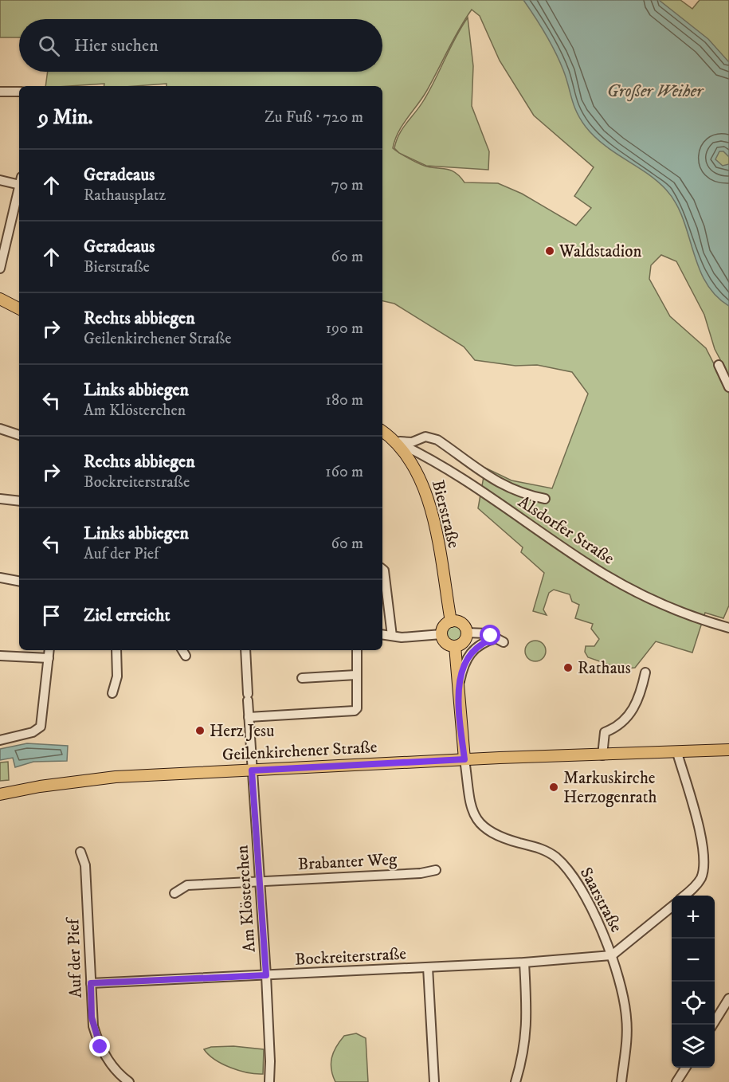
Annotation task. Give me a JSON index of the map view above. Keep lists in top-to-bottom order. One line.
{"streets":{"main road":["Bierstraße","Geilenkirchener Straße"],"street":["Alsdorfer Straße","Brabanter Weg","Am Klösterchen","Saarstraße","Bockreiterstraße","Auf der Pief"]},"crossings":[["Bierstraße","Alsdorfer Straße"],["Geilenkirchener Straße","Am Klösterchen"],["Geilenkirchener Straße","Saarstraße"],["Brabanter Weg","Am Klösterchen"],["Am Klösterchen","Bockreiterstraße"],["Saarstraße","Bockreiterstraße"],["Bockreiterstraße","Auf der Pief"]],"water":["Großer Weiher"],"places":["Waldstadion","Rathaus","Herz Jesu","Markuskirche Herzogenrath"],"page":{"search":"Hier suchen","heading":["9 Min.","Zu Fuß · 720 m"],"list":[["Geradeaus","Rathausplatz","70 m"],["Geradeaus","Bierstraße","60 m"],["Rechts abbiegen","Geilenkirchener Straße","190 m"],["Links abbiegen","Am Klösterchen","180 m"],["Rechts abbiegen","Bockreiterstraße","160 m"],["Links abbiegen","Auf der Pief","60 m"],"Ziel erreicht"],"map_buttons":["+","−"]}}
